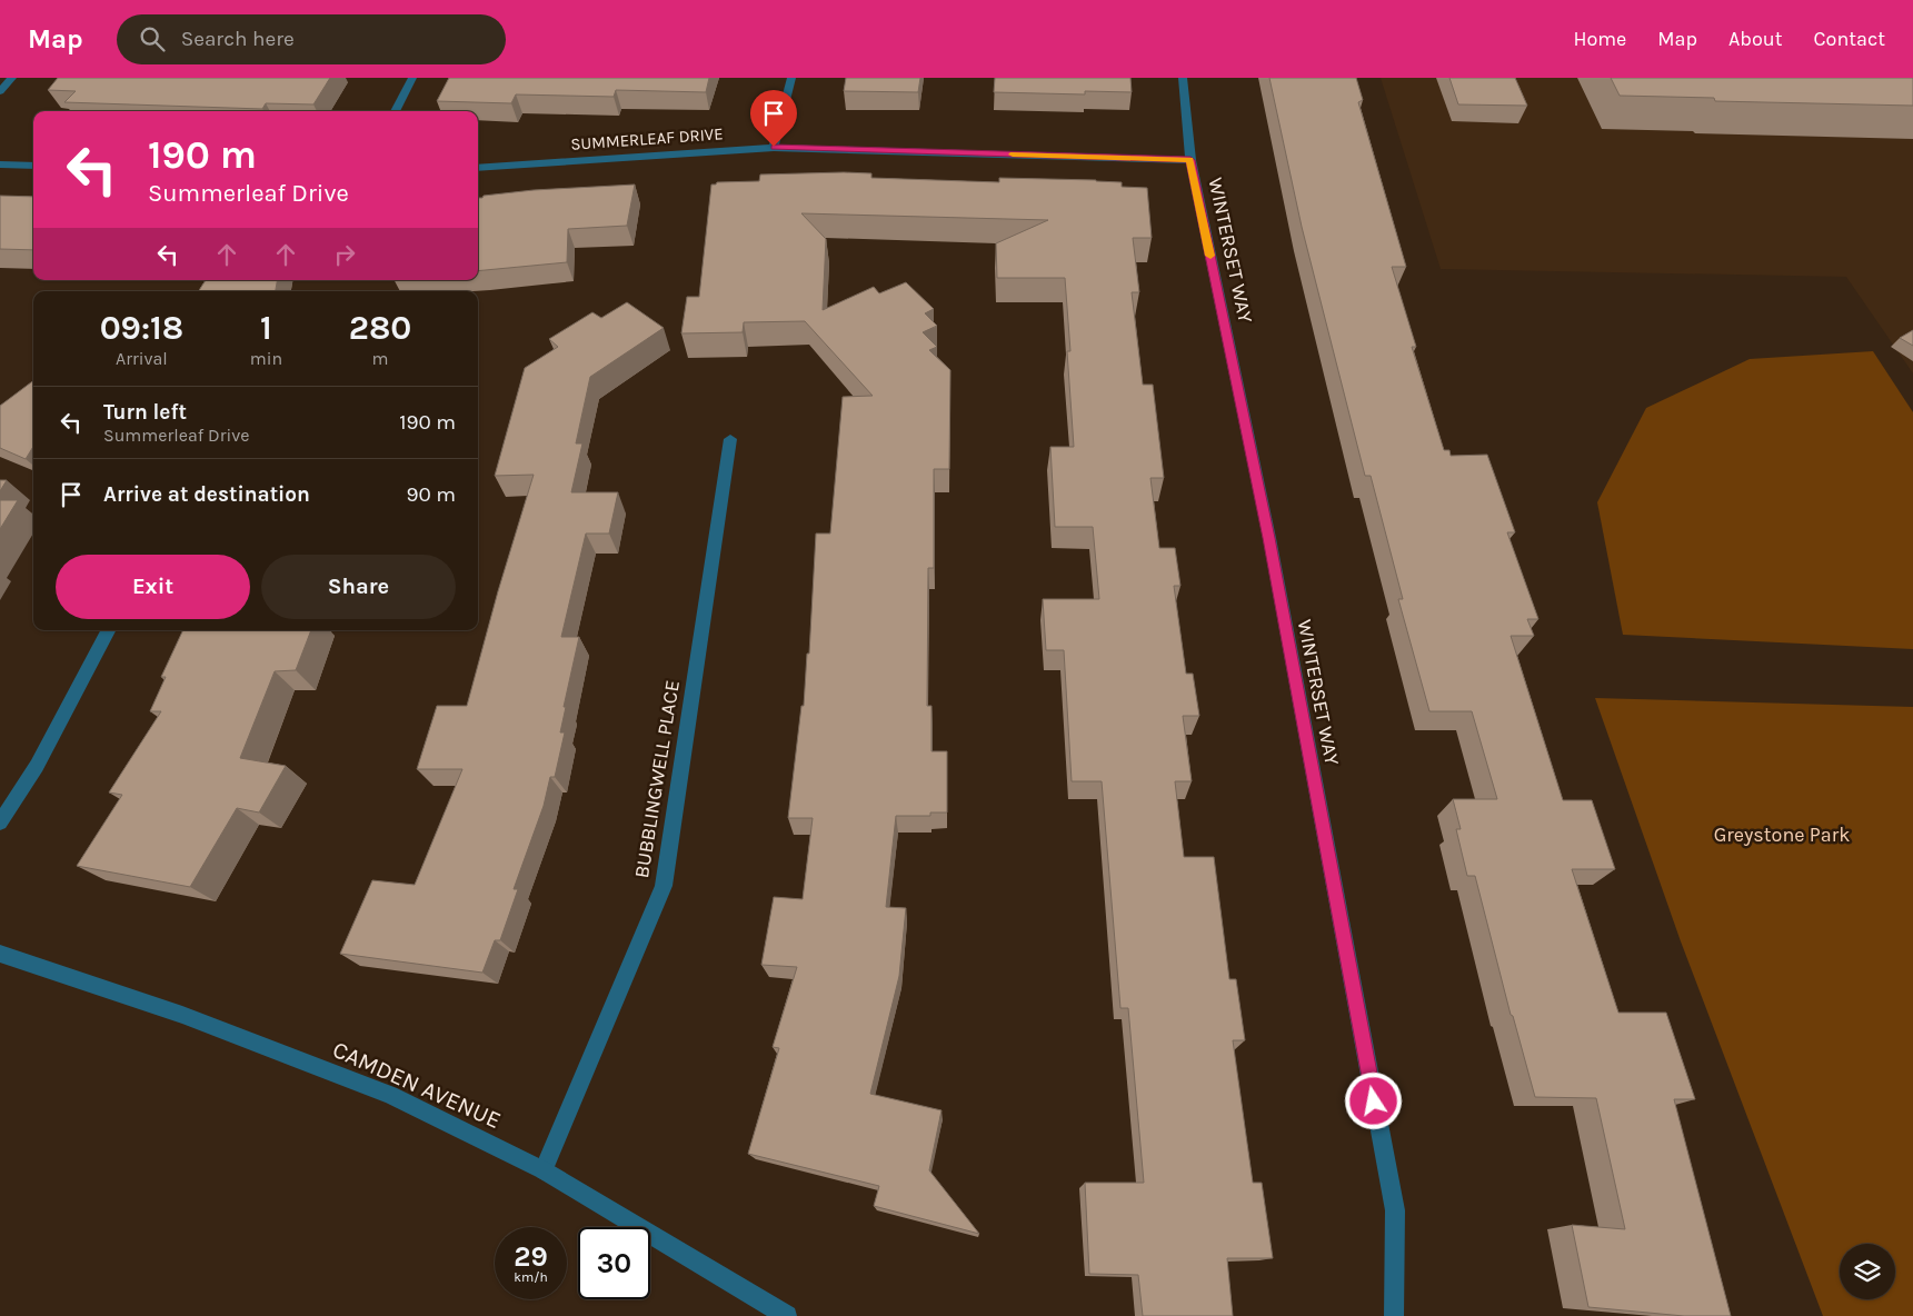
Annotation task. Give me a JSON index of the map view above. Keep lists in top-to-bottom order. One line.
{"streets":{"street":["SUMMERLEAF DRIVE","WINTERSET WAY","BUBBLINGWELL PLACE","CAMDEN AVENUE"]},"crossings":[["SUMMERLEAF DRIVE","WINTERSET WAY"],["BUBBLINGWELL PLACE","CAMDEN AVENUE"]],"parks":["Greystone Park"],"page":{"header":"Map","search":"Search here","nav":["Home","Map","About","Contact"],"turn":["190 m","Summerleaf Drive"],"eta":["09:18","Arrival","1","min","280","m"],"list":[{"name":"Turn left","note":"Summerleaf Drive","value":"190 m"},{"name":"Arrive at destination","value":"90 m"}],"buttons":["Exit","Share"],"speed":"29 km/h","limit":"30"}}
